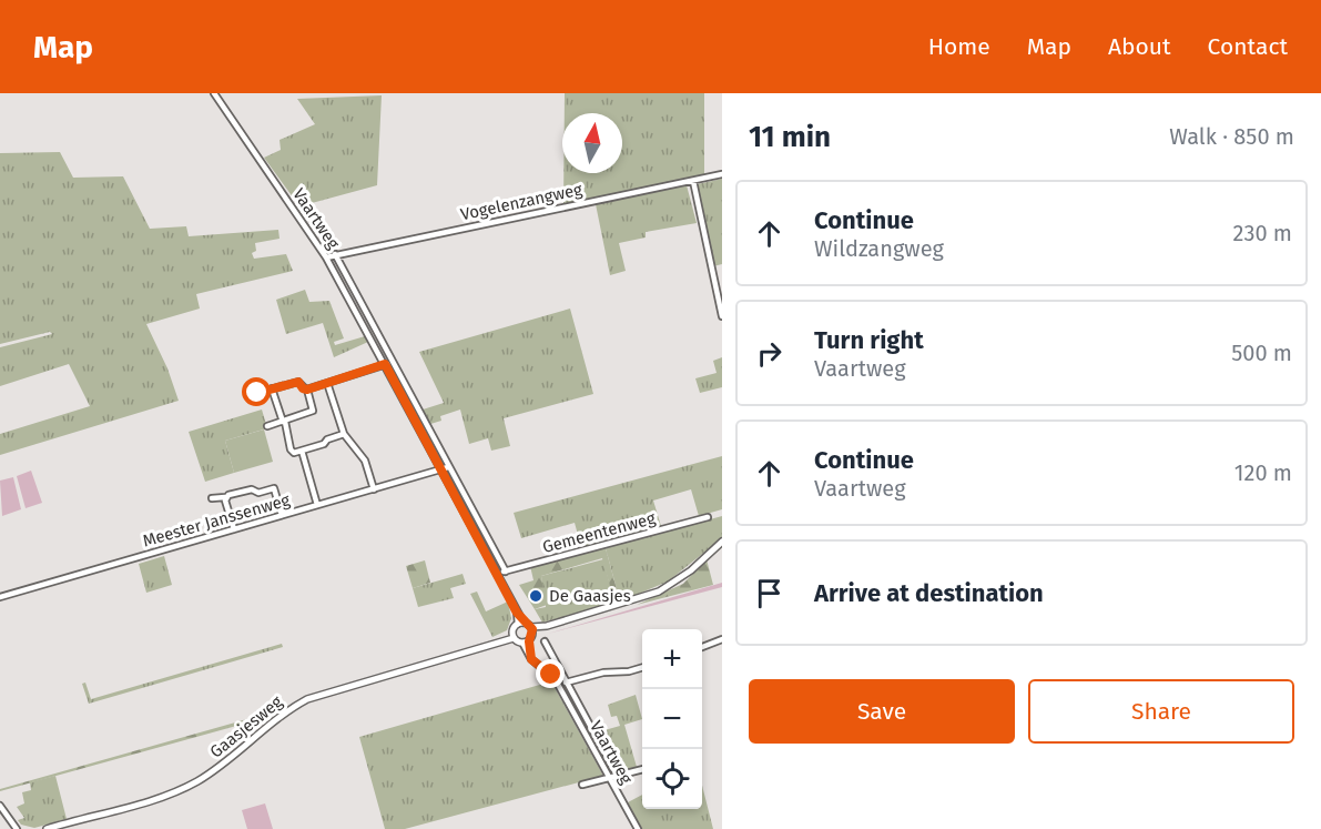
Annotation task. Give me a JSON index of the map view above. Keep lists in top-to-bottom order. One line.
{"streets":{"main road":["Gaasjesweg"],"street":["Vogelenzangweg","Vaartweg","Meester Janssenweg","Gemeentenweg"]},"crossings":[["Vogelenzangweg","Vaartweg"],["Vaartweg","Meester Janssenweg"],["Vaartweg","Gemeentenweg"]],"places":["De Gaasjes"],"north":"top","page":{"header":"Map","nav":["Home","Map","About","Contact"],"heading":["11 min","Walk · 850 m"],"list":[["Continue","Wildzangweg","230 m"],["Turn right","Vaartweg","500 m"],["Continue","Vaartweg","120 m"],"Arrive at destination"],"map_buttons":["+","−"],"buttons":["Save","Share"]}}
